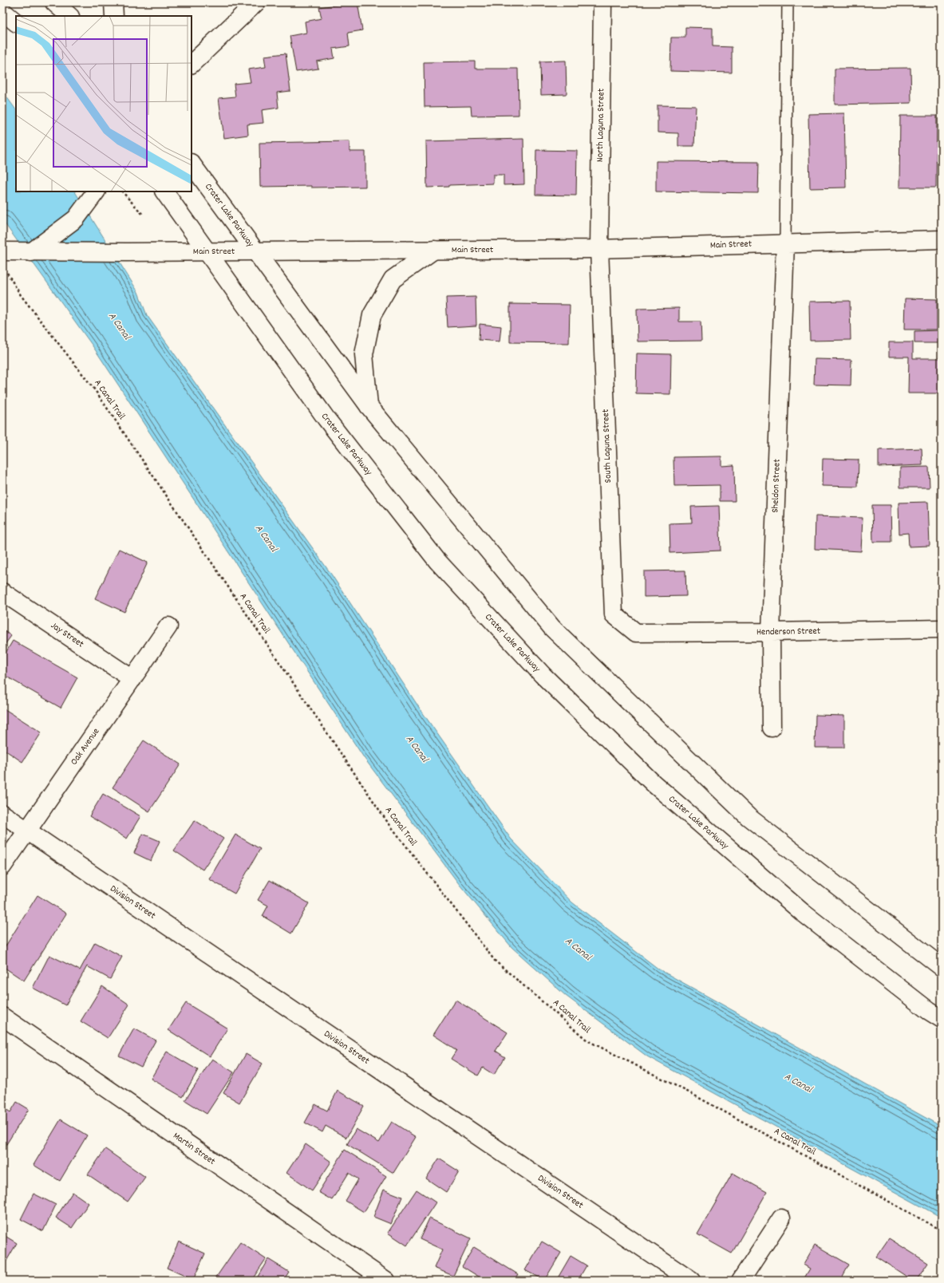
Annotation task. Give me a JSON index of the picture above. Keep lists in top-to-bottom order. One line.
{"streets":{"street":["North Laguna Street","Crater Lake Parkway","Main Street","South Laguna Street","Sheldon Street","Henderson Street","Jay Street","Oak Avenue","Division Street","Martin Street"],"path":["A Canal Trail"]},"crossings":[["North Laguna Street","Main Street"],["North Laguna Street","South Laguna Street"],["Crater Lake Parkway","Main Street"],["Main Street","South Laguna Street"],["Main Street","Sheldon Street"],["South Laguna Street","Henderson Street"],["Sheldon Street","Henderson Street"],["Jay Street","Oak Avenue"],["Oak Avenue","Division Street"]],"water":["A Canal"]}
